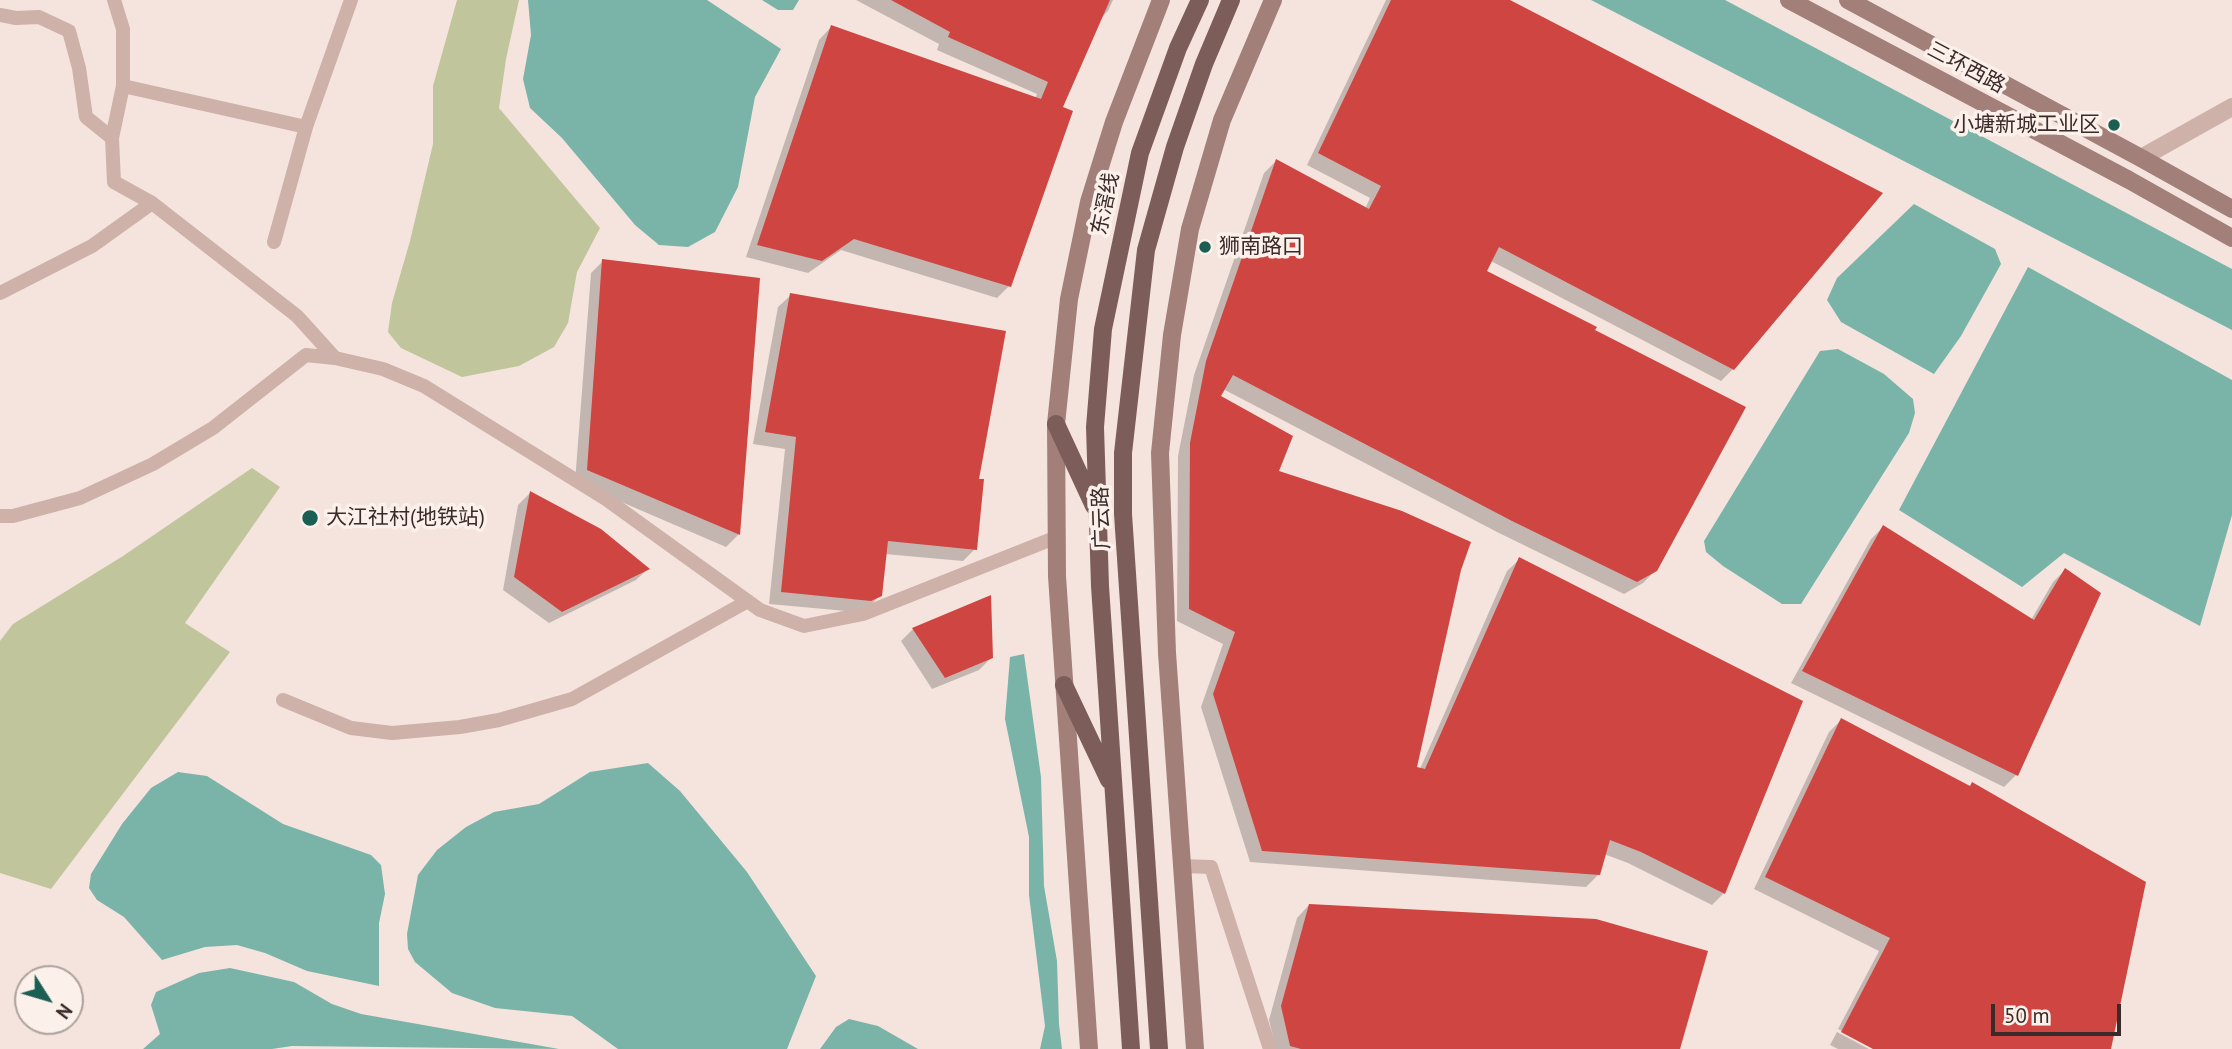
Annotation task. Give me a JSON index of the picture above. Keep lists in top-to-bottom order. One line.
{"streets":{"main road":["三环西路","东滘线","广云路"]},"crossings":[["东滘线","广云路"]],"places":["小塘新城工业区","狮南路口","大江社村(地铁站)"],"scale_bar":"50 m","north":"bottom right"}
